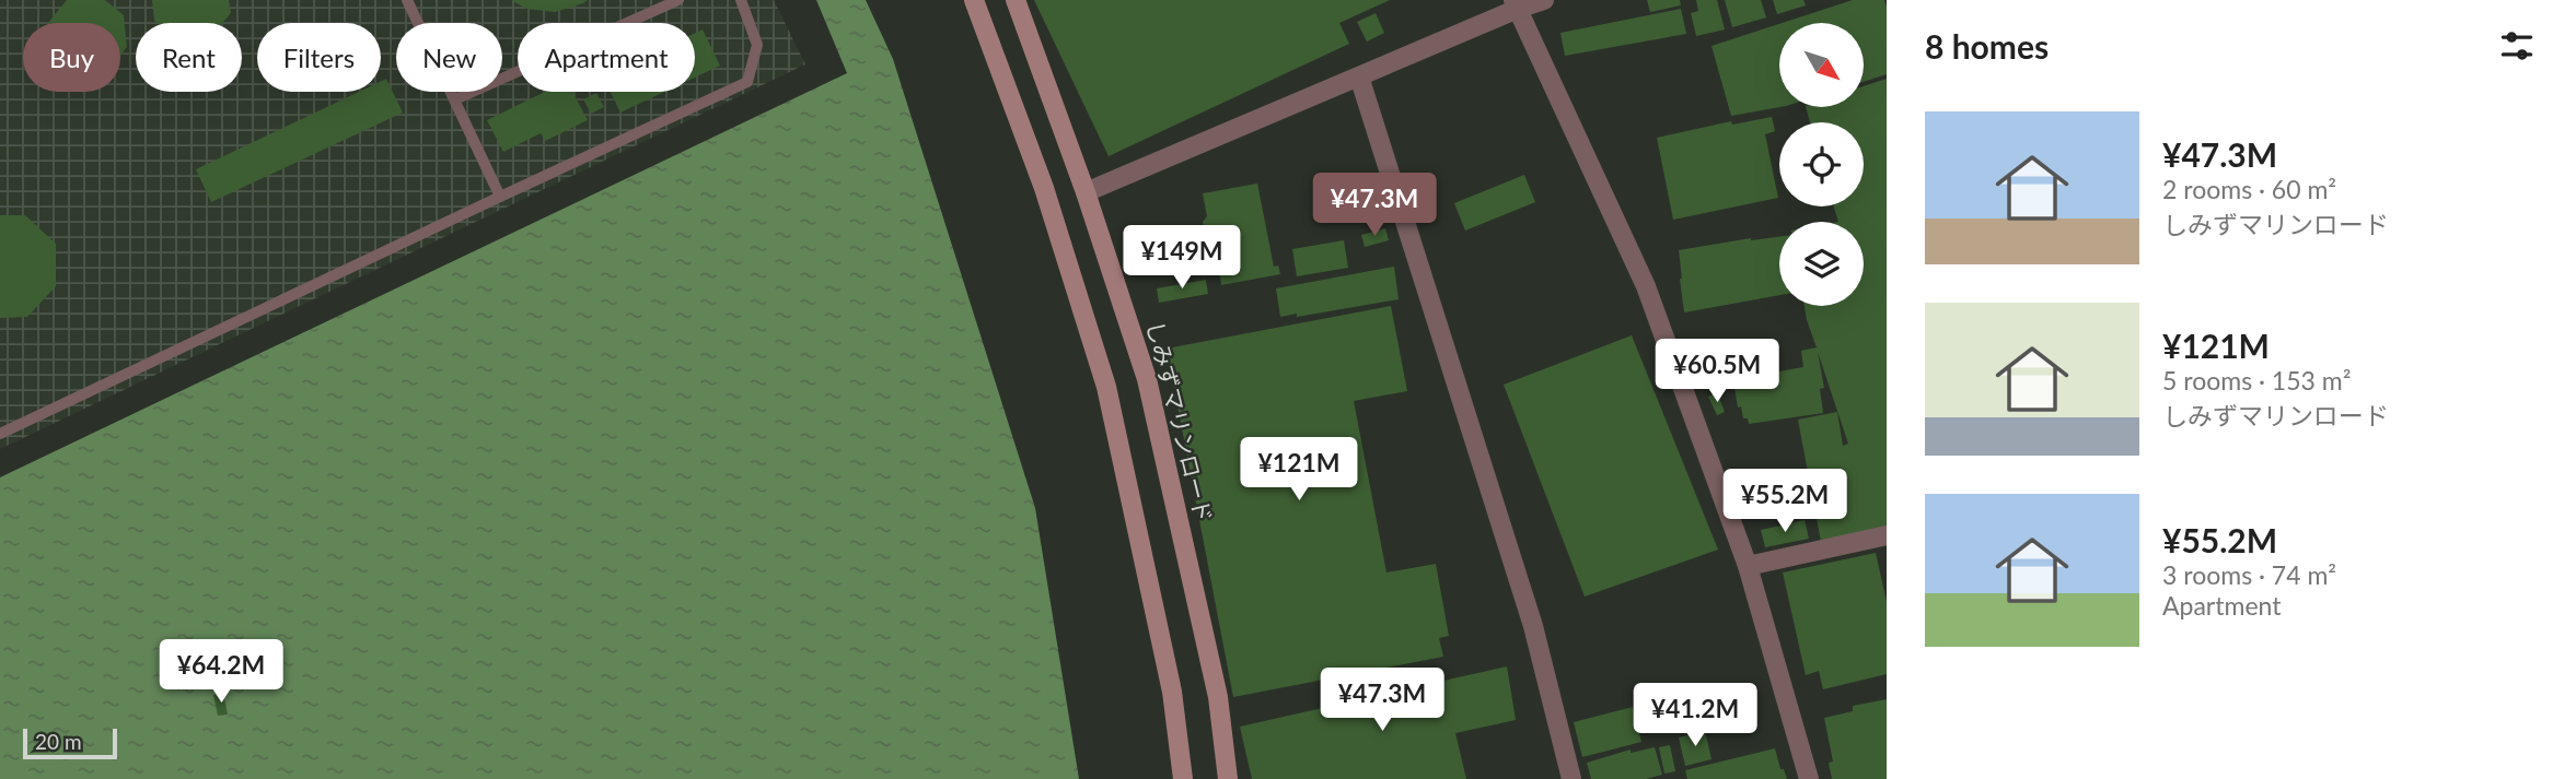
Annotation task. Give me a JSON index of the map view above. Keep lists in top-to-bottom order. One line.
{"streets":{"street":["しみずマリンロード"]},"scale_bar":"20 m","north":"bottom right","page":{"heading":"8 homes","chip":["Buy","Rent","Filters","New","Apartment"],"list":[{"name":"¥47.3M","note":"2 rooms · 60 m² · しみずマリンロード"},{"name":"¥121M","note":"5 rooms · 153 m² · しみずマリンロード"},{"name":"¥55.2M","note":"3 rooms · 74 m² · Apartment"}],"price":["¥47.3M","¥149M","¥60.5M","¥121M","¥55.2M","¥64.2M","¥47.3M","¥41.2M"],"scale":"20 m"}}
